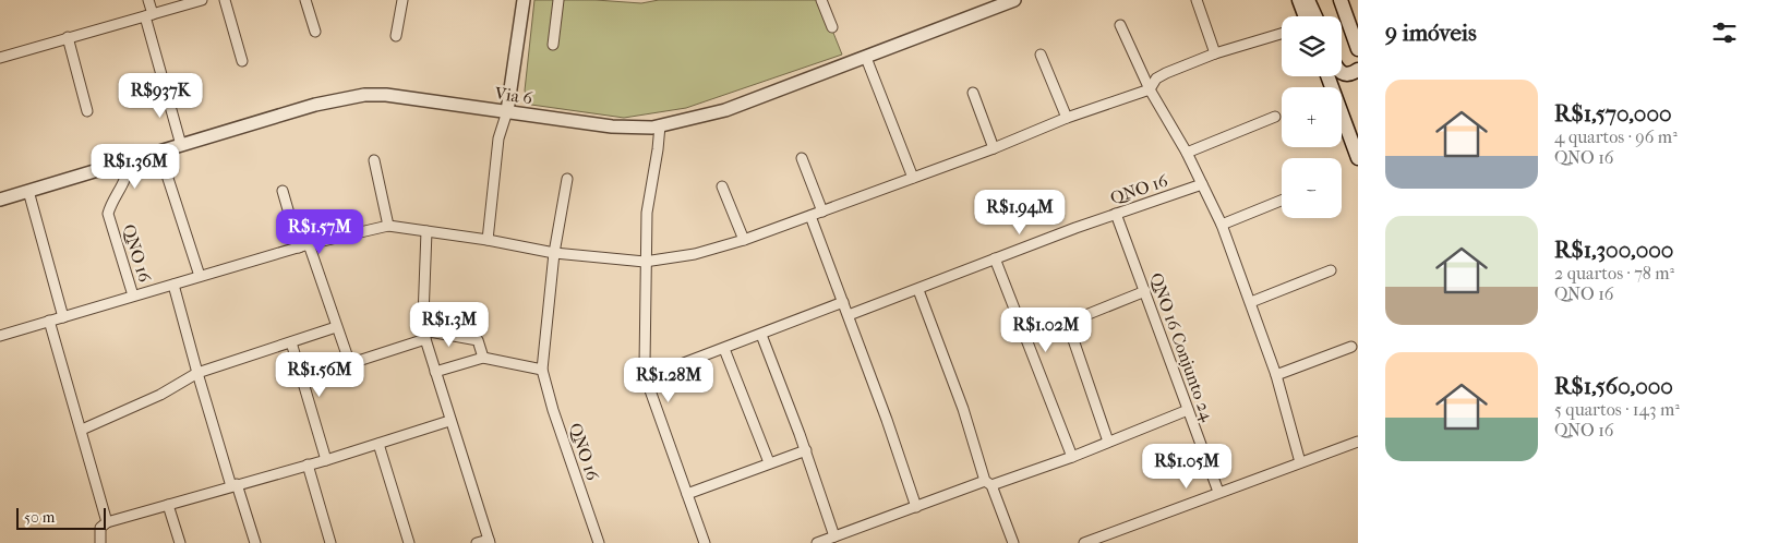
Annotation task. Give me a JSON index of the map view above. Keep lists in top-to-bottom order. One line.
{"streets":{"street":["Via 6","QNO 16","QNO 16 Conjunto 24"]},"crossings":[["Via 6","QNO 16"],["QNO 16","QNO 16 Conjunto 24"]],"scale_bar":"50 m","page":{"heading":"9 imóveis","map_buttons":["+","−"],"list":[{"name":"R$1,570,000","note":"4 quartos · 96 m² · QNO 16"},{"name":"R$1,300,000","note":"2 quartos · 78 m² · QNO 16"},{"name":"R$1,560,000","note":"5 quartos · 143 m² · QNO 16"}],"price":["R$937K","R$1.36M","R$1.94M","R$1.57M","R$1.3M","R$1.02M","R$1.56M","R$1.28M","R$1.05M"],"scale":"50 m"}}
